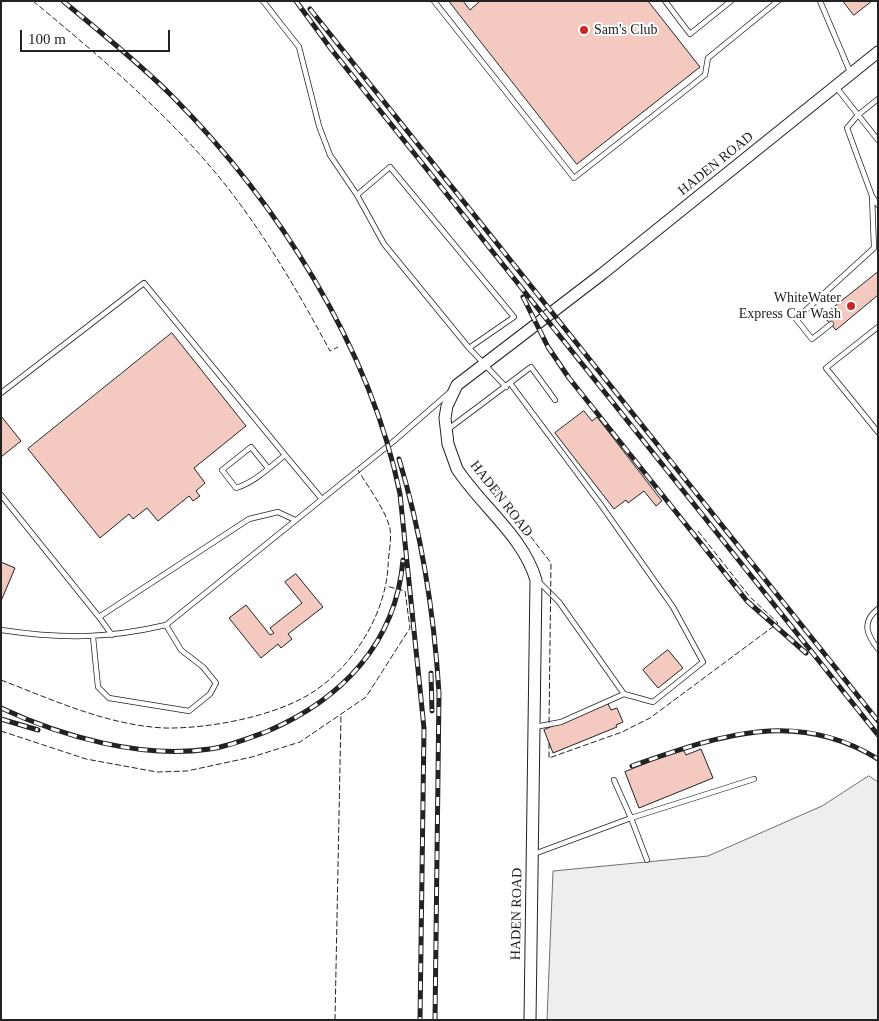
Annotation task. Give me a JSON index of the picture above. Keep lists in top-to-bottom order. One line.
{"streets":{"street":["HADEN ROAD"]},"places":["Sam's Club","WhiteWater Express Car Wash"],"scale_bar":"100 m"}
